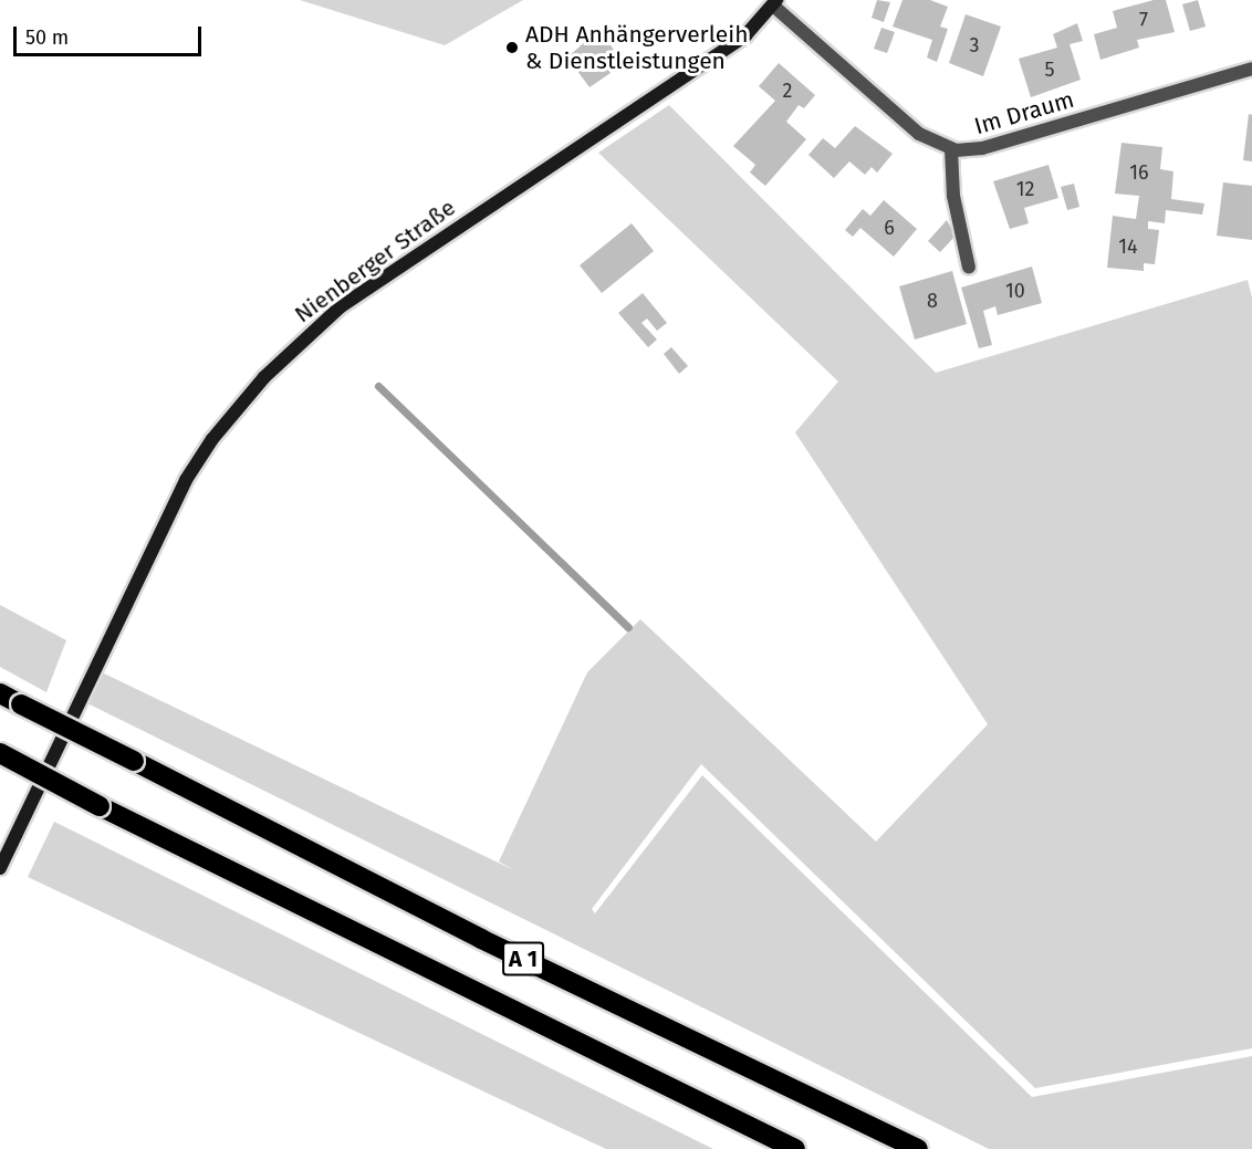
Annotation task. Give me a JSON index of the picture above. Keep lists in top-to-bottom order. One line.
{"streets":{"highway":["A 1"],"street":["Im Draum","Nienberger Straße"]},"crossings":[["Im Draum","Nienberger Straße"]],"places":["ADH Anhängerverleih & Dienstleistungen"],"house_numbers":["7","3","5","2","16","12","6","14","10","8"],"scale_bar":"50 m"}
